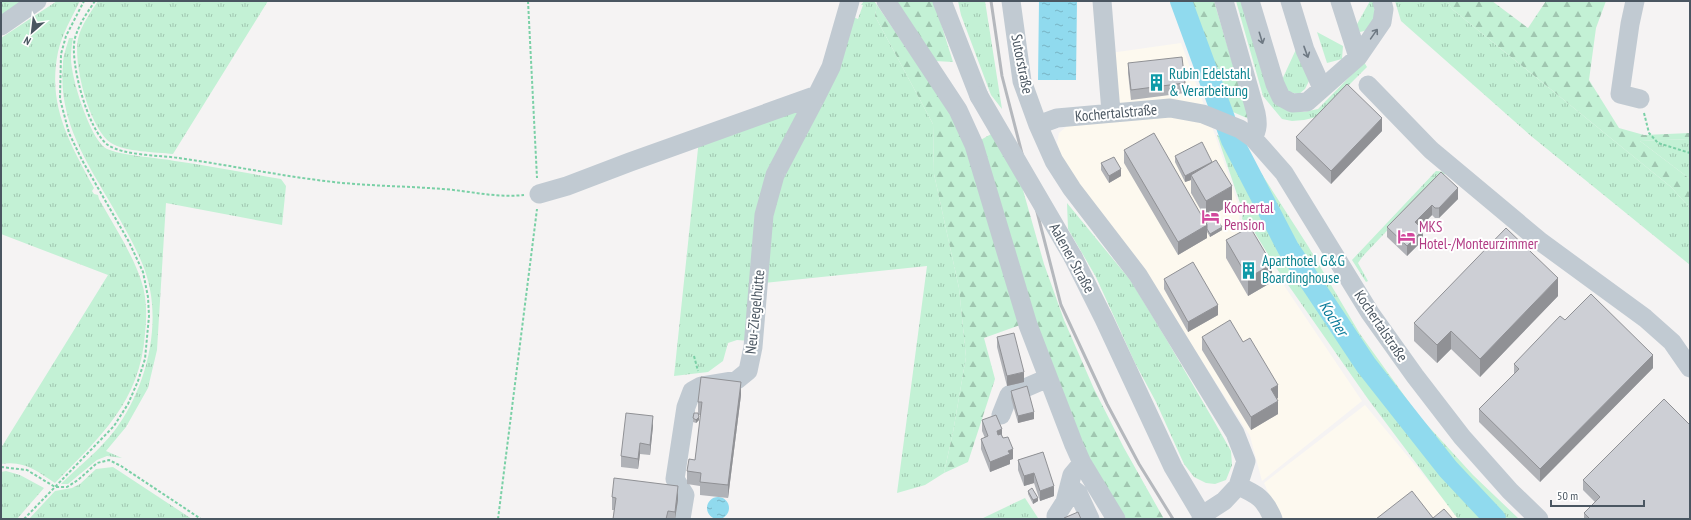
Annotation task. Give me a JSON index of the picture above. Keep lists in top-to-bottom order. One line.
{"streets":{"street":["Sutorstraße","Kochertalstraße","Aalener Straße","Neu-Ziegelhütte"]},"crossings":[["Sutorstraße","Kochertalstraße"]],"water":["Kocher"],"places":{"building":["Rubin Edelstahl & Verarbeitung","Aparthotel G&G Boardinghouse"],"hotel":["Kochertal Pension","MKS Hotel-/Monteurzimmer"]},"scale_bar":"50 m","north":"bottom left"}
